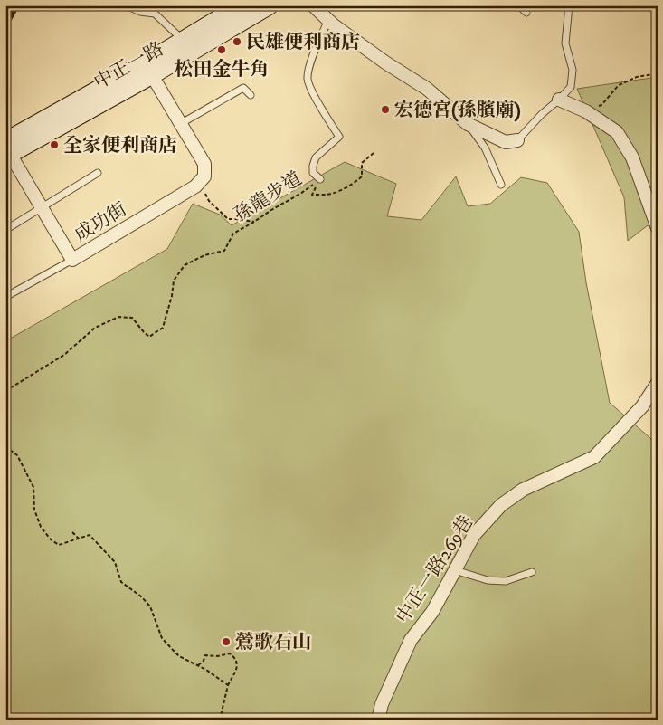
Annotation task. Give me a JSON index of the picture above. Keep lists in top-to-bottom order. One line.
{"streets":{"main road":["中正一路"],"street":["成功街","中正一路269巷"],"path":["孫龍步道"]},"crossings":[["中正一路","成功街"]],"places":["民雄便利商店","松田金牛角","宏德宮(孫臏廟)","全家便利商店","鶯歌石山"]}
